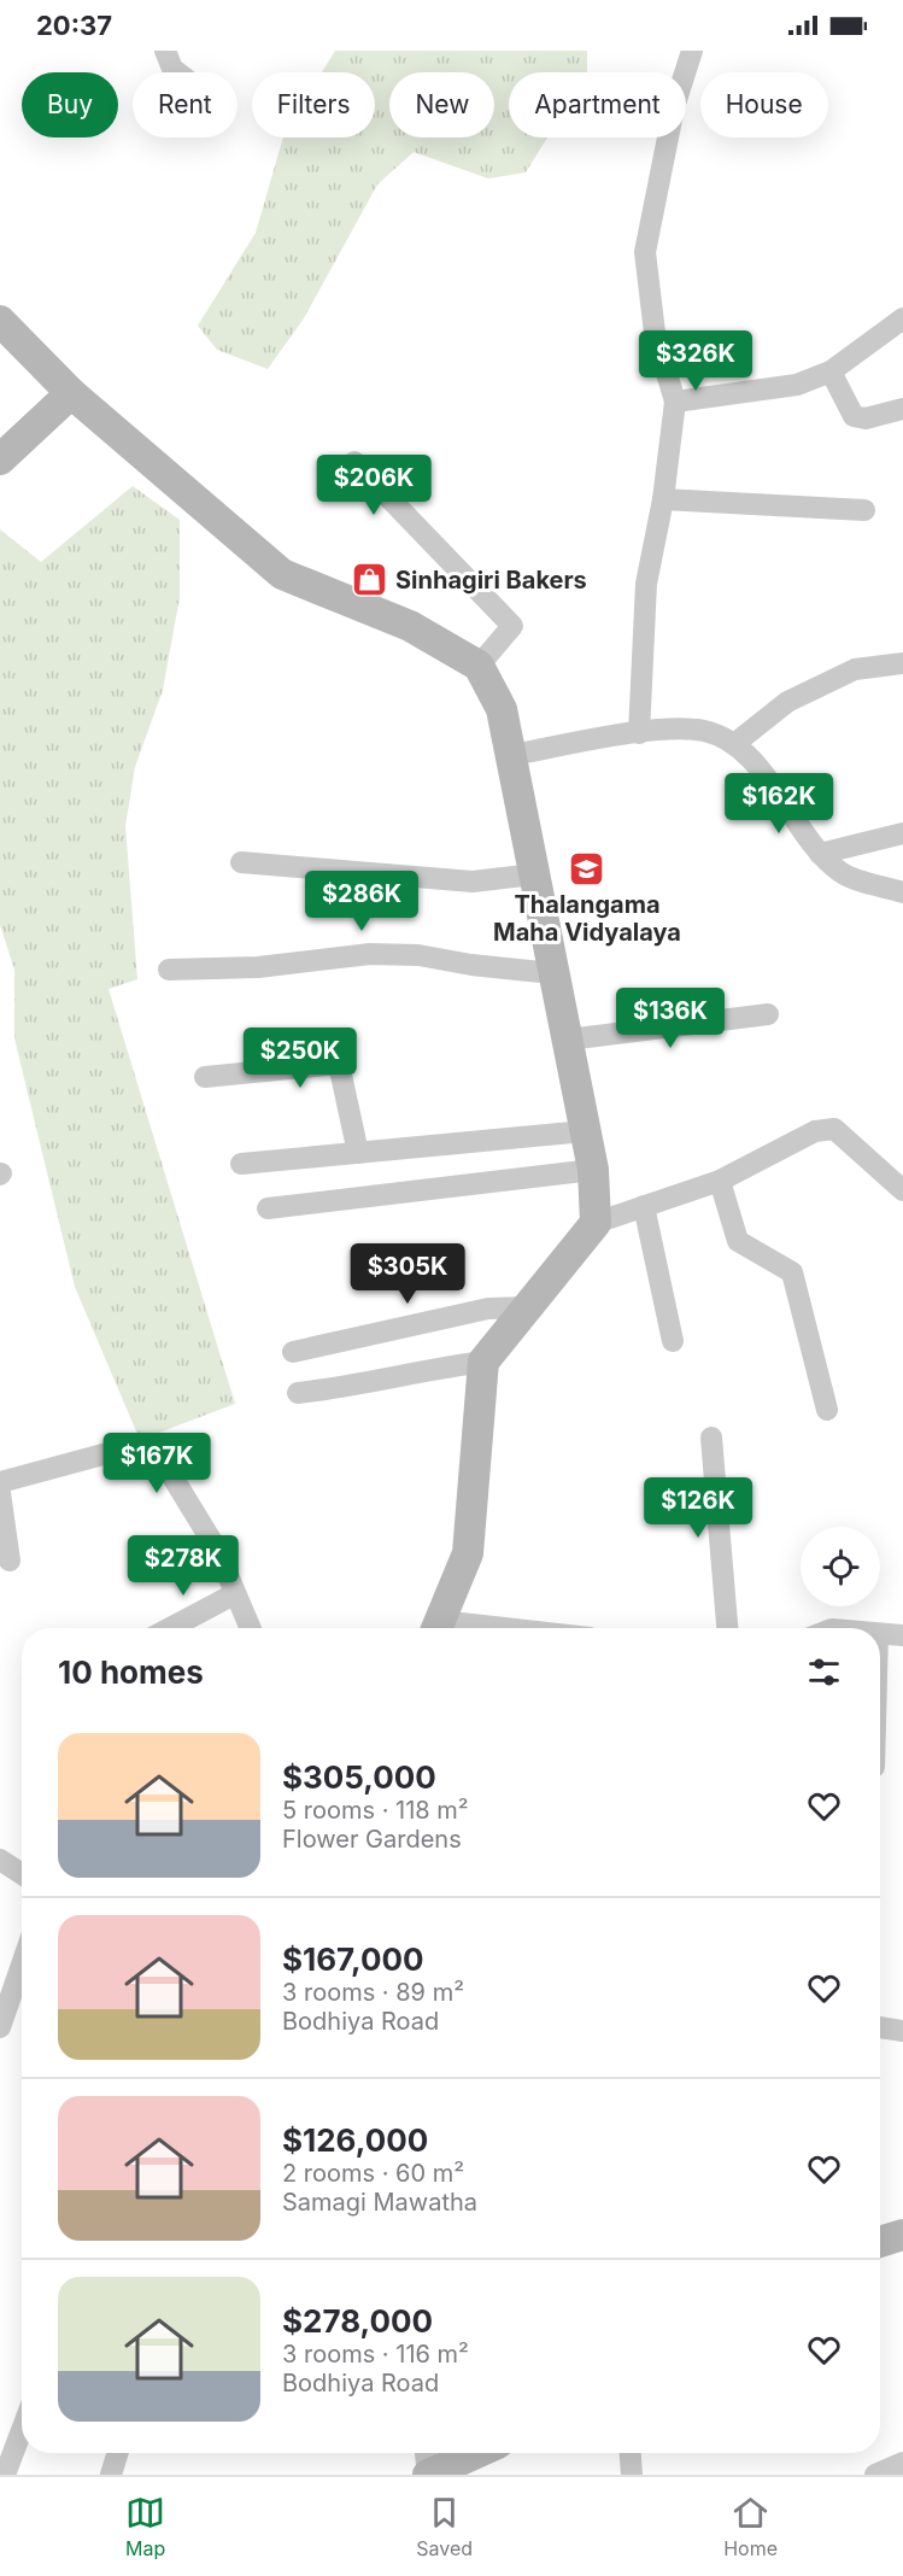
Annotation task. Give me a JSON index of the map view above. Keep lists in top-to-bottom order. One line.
{"places":{"shop":["Sinhagiri Bakers"],"school or university":["Thalangama Maha Vidyalaya"]},"page":{"status":"20:37","chip":["Buy","Rent","Filters","New","Apartment","House"],"price":["$326K","$206K","$162K","$286K","$136K","$250K","$305K","$167K","$126K","$278K"],"heading":"10 homes","list":[{"name":"$305,000","note":"5 rooms · 118 m² · Flower Gardens"},{"name":"$167,000","note":"3 rooms · 89 m² · Bodhiya Road"},{"name":"$126,000","note":"2 rooms · 60 m² · Samagi Mawatha"},{"name":"$278,000","note":"3 rooms · 116 m² · Bodhiya Road"}],"tabs":["Map","Saved","Home"]}}
